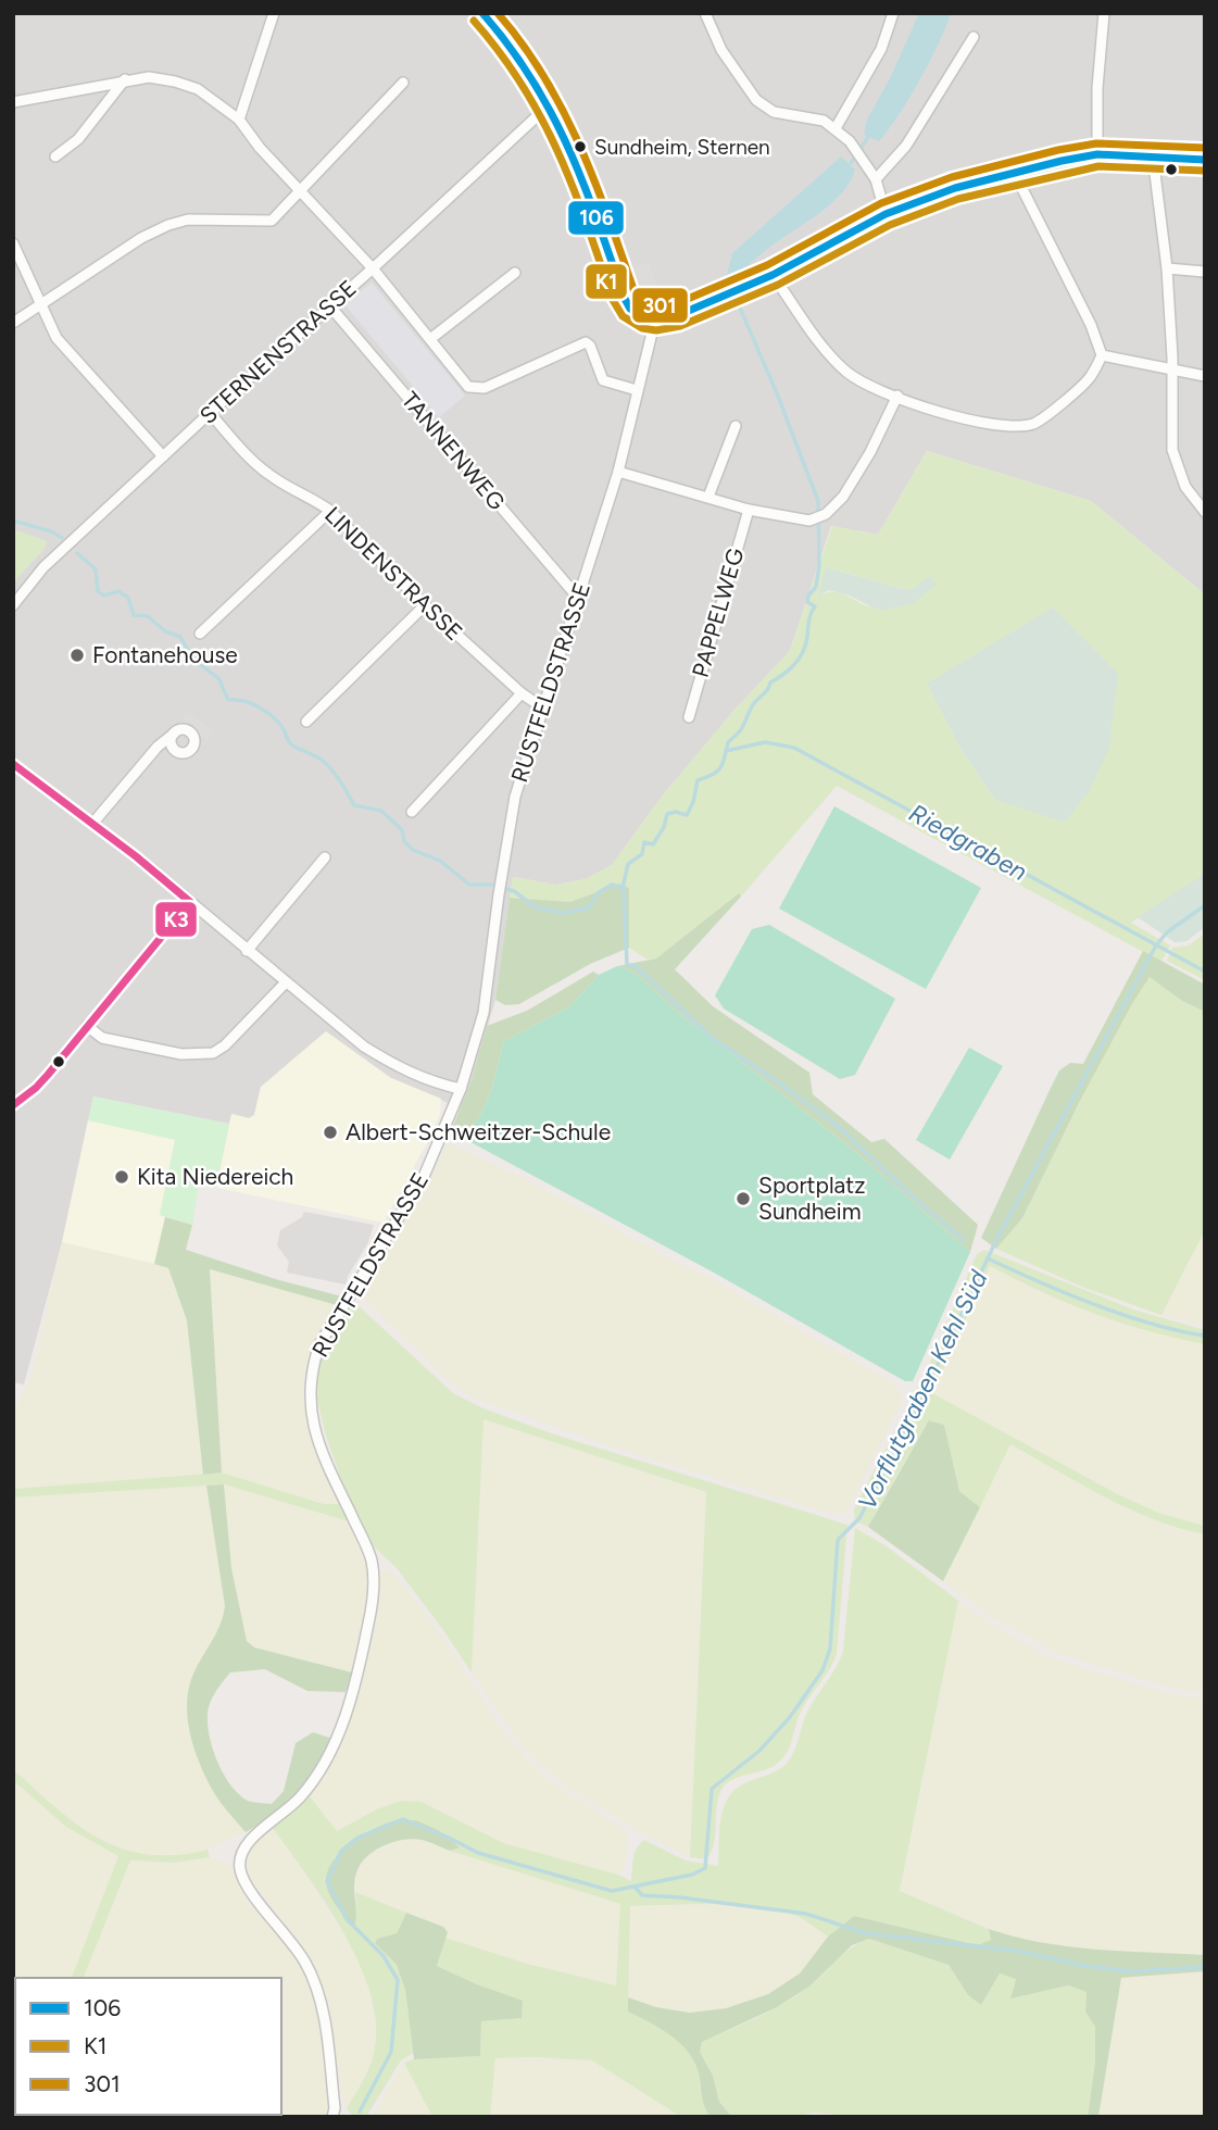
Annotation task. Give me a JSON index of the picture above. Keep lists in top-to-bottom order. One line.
{"streets":{"street":["STERNENSTRASSE","TANNENWEG","LINDENSTRASSE","PAPPELWEG","RUSTFELDSTRASSE"]},"crossings":[["STERNENSTRASSE","TANNENWEG"],["STERNENSTRASSE","LINDENSTRASSE"],["TANNENWEG","RUSTFELDSTRASSE"],["LINDENSTRASSE","RUSTFELDSTRASSE"]],"water":["Riedgraben","Vorflutgraben Kehl Süd"],"places":["Sundheim, Sternen","Fontanehouse","Albert-Schweitzer-Schule","Kita Niedereich","Sportplatz Sundheim"],"lines":["transit line 106","transit line 301","transit line K1","transit line K3"],"legend":["106","K1","301"]}
